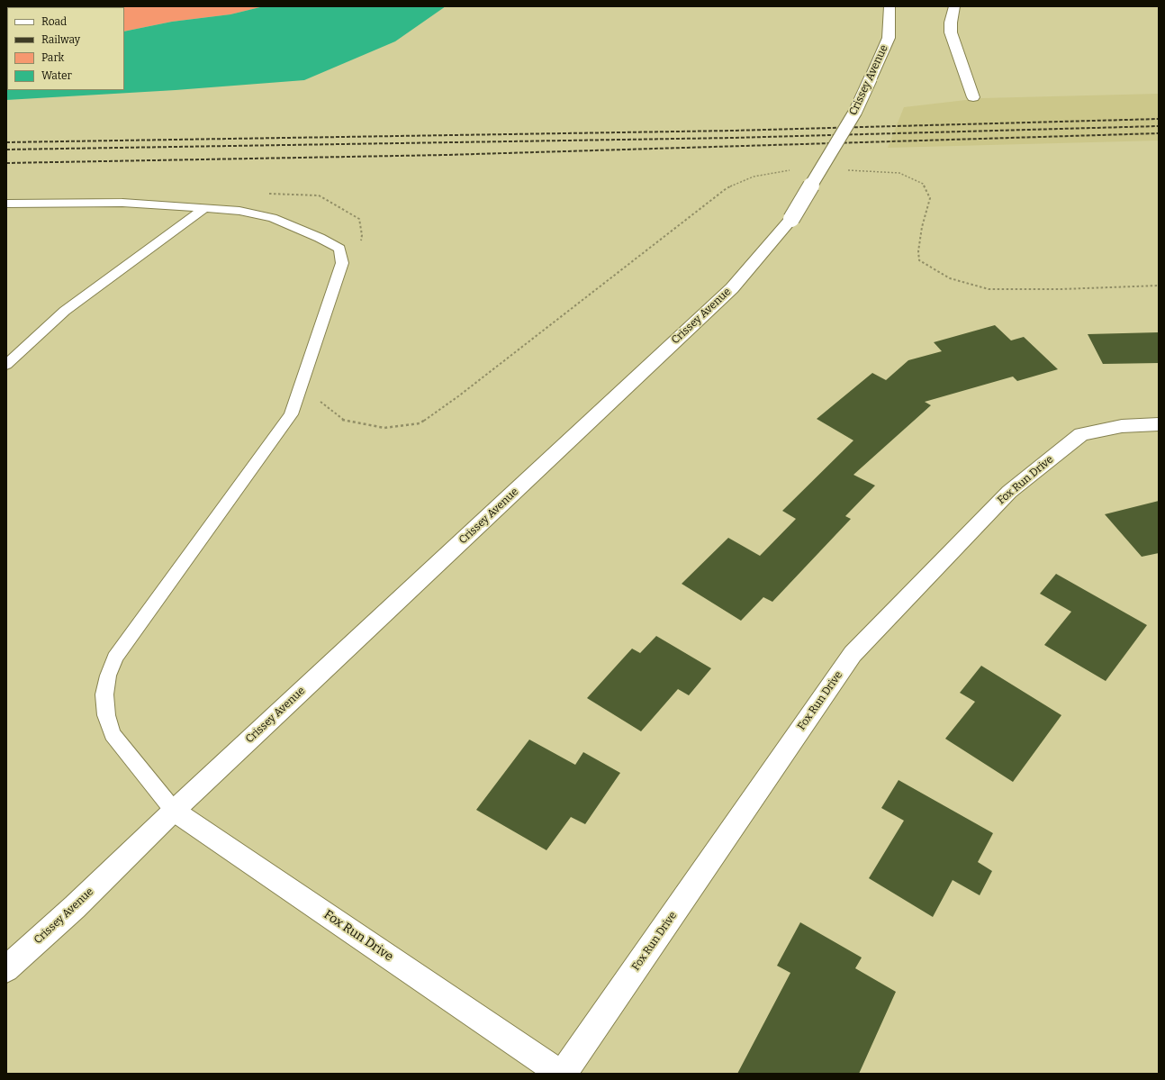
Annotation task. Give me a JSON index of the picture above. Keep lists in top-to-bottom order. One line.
{"streets":{"main road":["Crissey Avenue","Fox Run Drive"]},"crossings":[["Crissey Avenue","Fox Run Drive"]],"legend":["Road","Railway","Park","Water"]}
